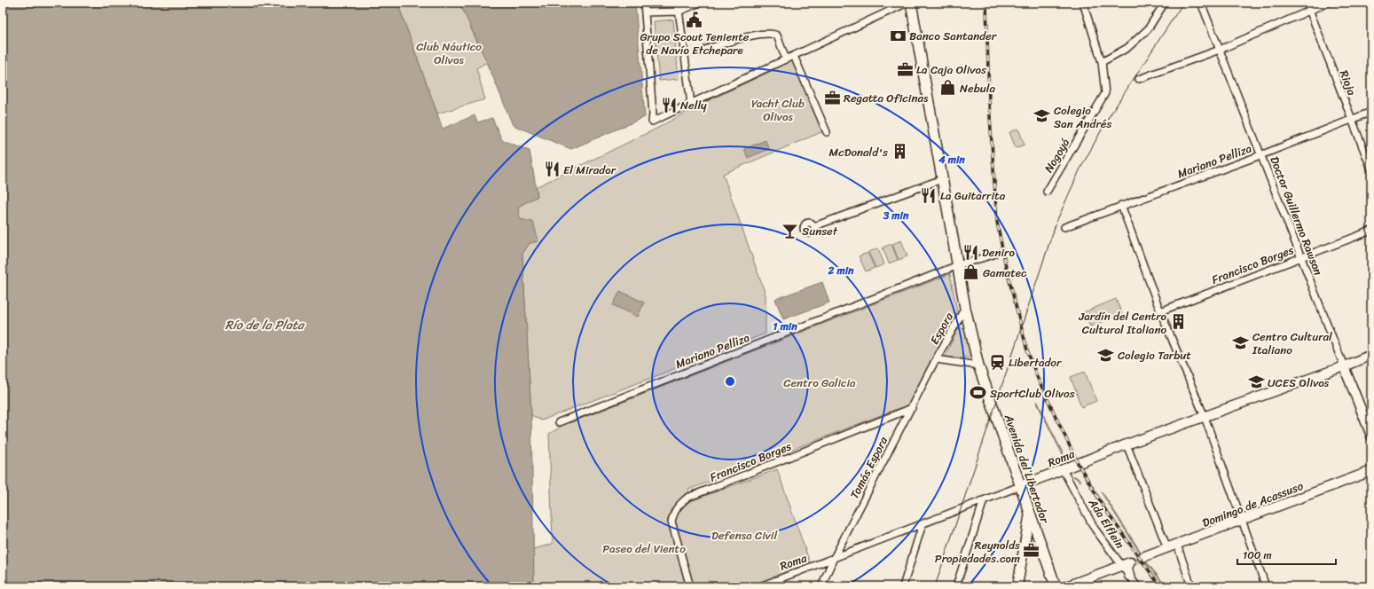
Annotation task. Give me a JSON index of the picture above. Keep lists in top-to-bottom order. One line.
{"streets":{"main road":["Avenida del Libertador"],"street":["Rioja","Nogoyá","Mariano Pelliza","Doctor Guillermo Rawson","Francisco Borges","Espora","Roma","Tomás Espora","Domingo de Acassuso","Ada Elflein"]},"crossings":[["Rioja","Mariano Pelliza"],["Mariano Pelliza","Doctor Guillermo Rawson"],["Mariano Pelliza","Avenida del Libertador"],["Doctor Guillermo Rawson","Francisco Borges"],["Doctor Guillermo Rawson","Roma"],["Francisco Borges","Tomás Espora"],["Espora","Tomás Espora"],["Espora","Avenida del Libertador"],["Roma","Tomás Espora"],["Roma","Avenida del Libertador"],["Roma","Ada Elflein"]],"water":["Río de la Plata"],"parks":["Club Náutico Olivos","Yacht Club Olivos","Centro Galicia","Defensa Civil","Paseo del Viento"],"places":{"public building":["Grupo Scout Teniente de Navío Etchepare"],"bank":["Banco Santander"],"office":["La Caja Olivos","Regatta Oficinas","Reynolds Propiedades.com"],"shop":["Nebula","Gamatec"],"restaurant":["Nelly","El Mirador","La Guitarrita","Deniro"],"school or university":["Colegio San Andrés","Centro Cultural Italiano","Colegio Tarbut","UCES Olivos"],"building":["McDonald's","Jardín del Centro Cultural Italiano"],"bar":["Sunset"],"station":["Libertador"],"sports":["SportClub Olivos"]},"scale_bar":"100 m","rings":["4 min","3 min","2 min","1 min"]}
